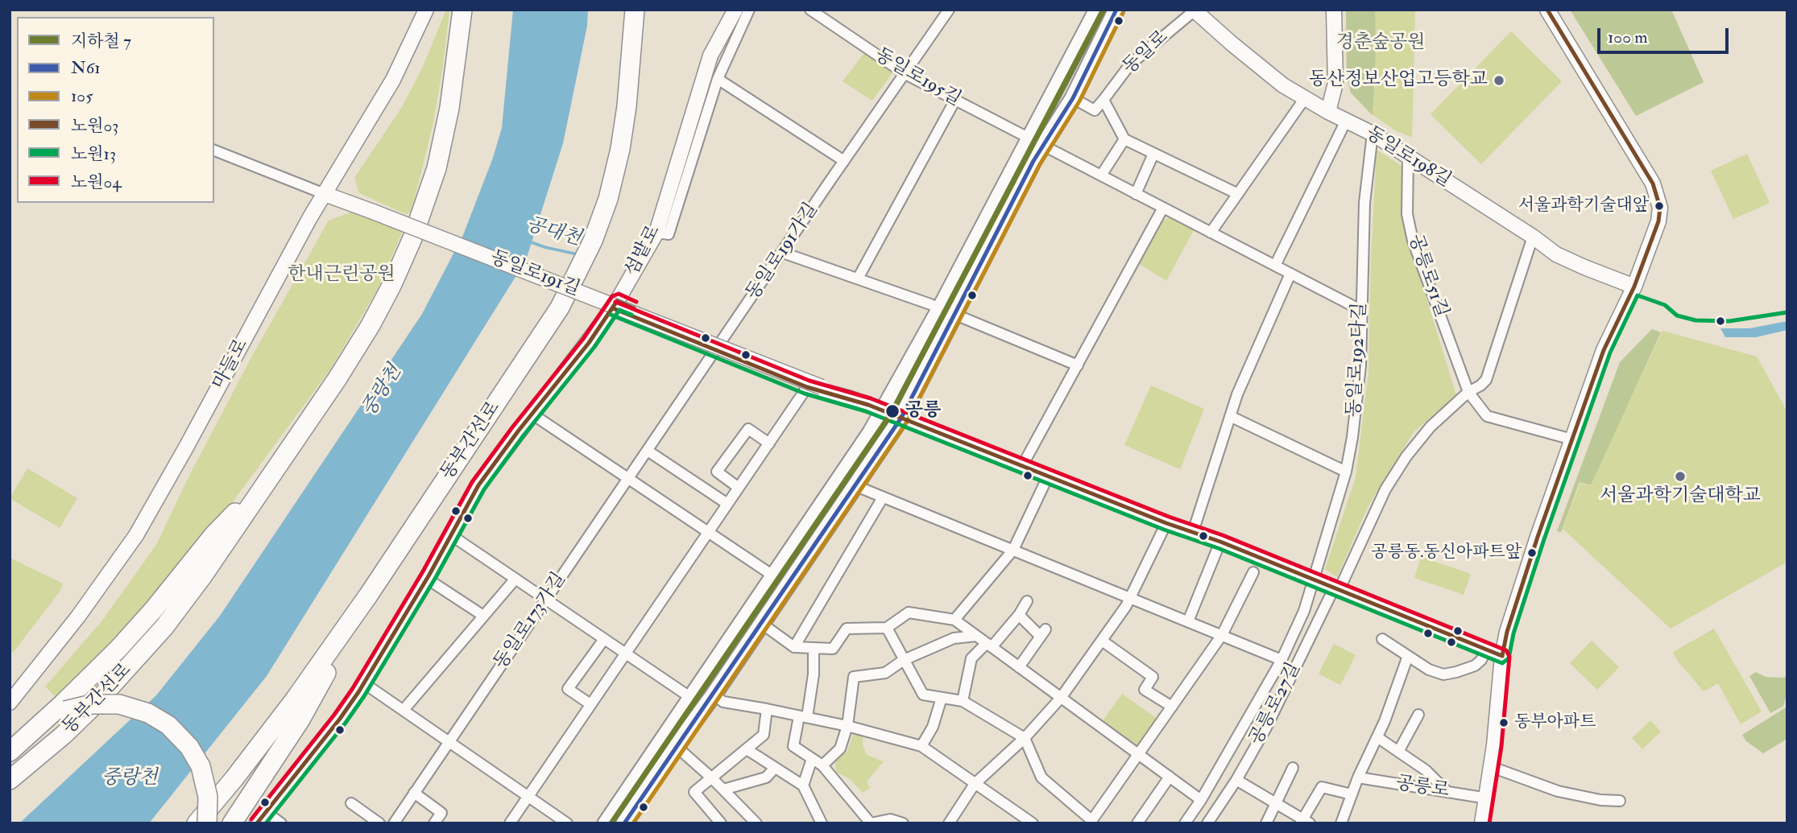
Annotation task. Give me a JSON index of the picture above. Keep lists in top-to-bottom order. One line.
{"streets":{"highway":["동부간선로"],"main road":["동일로","동일로198길","섬밭로","동일로191길","마들로"],"street":["동일로195길","동일로191가길","공릉로51길","동일로192다길","동일로173가길","공릉로27길","공릉로"]},"crossings":[["동일로","동일로195길"],["동일로","동일로198길"],["동일로195길","동일로191가길"],["동일로195길","동일로192다길"],["동일로198길","공릉로51길"],["동일로198길","동일로192다길"],["동일로191가길","동일로173가길"],["동일로191길","마들로"]],"water":["공대천","중랑천"],"parks":["경춘숲공원","한내근린공원"],"places":["동산정보산업고등학교","서울과학기술대앞","공릉","서울과학기술대학교","공릉동.동신아파트앞","동부아파트"],"lines":["metro line 7","transit line N61","transit line 노원03","transit line 105","transit line 노원04","transit line 노원13"],"legend":["지하철 7","N61","105","노원03","노원13","노원04"],"scale_bar":"100 m"}
